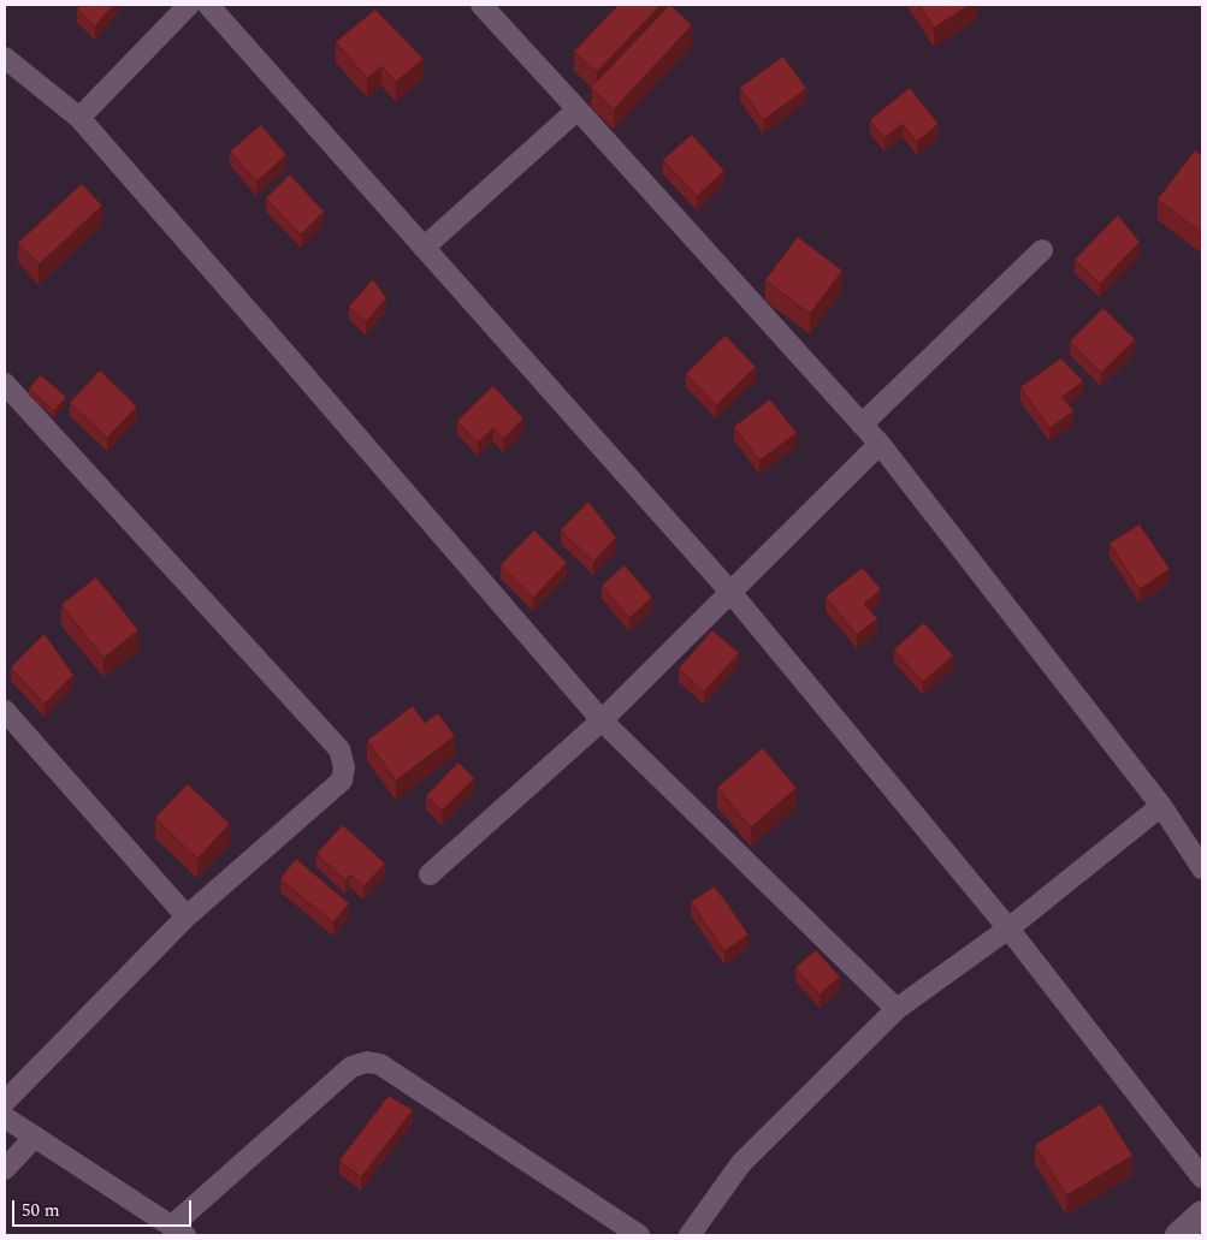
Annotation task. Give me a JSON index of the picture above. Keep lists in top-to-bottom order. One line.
{"scale_bar":"50 m"}
